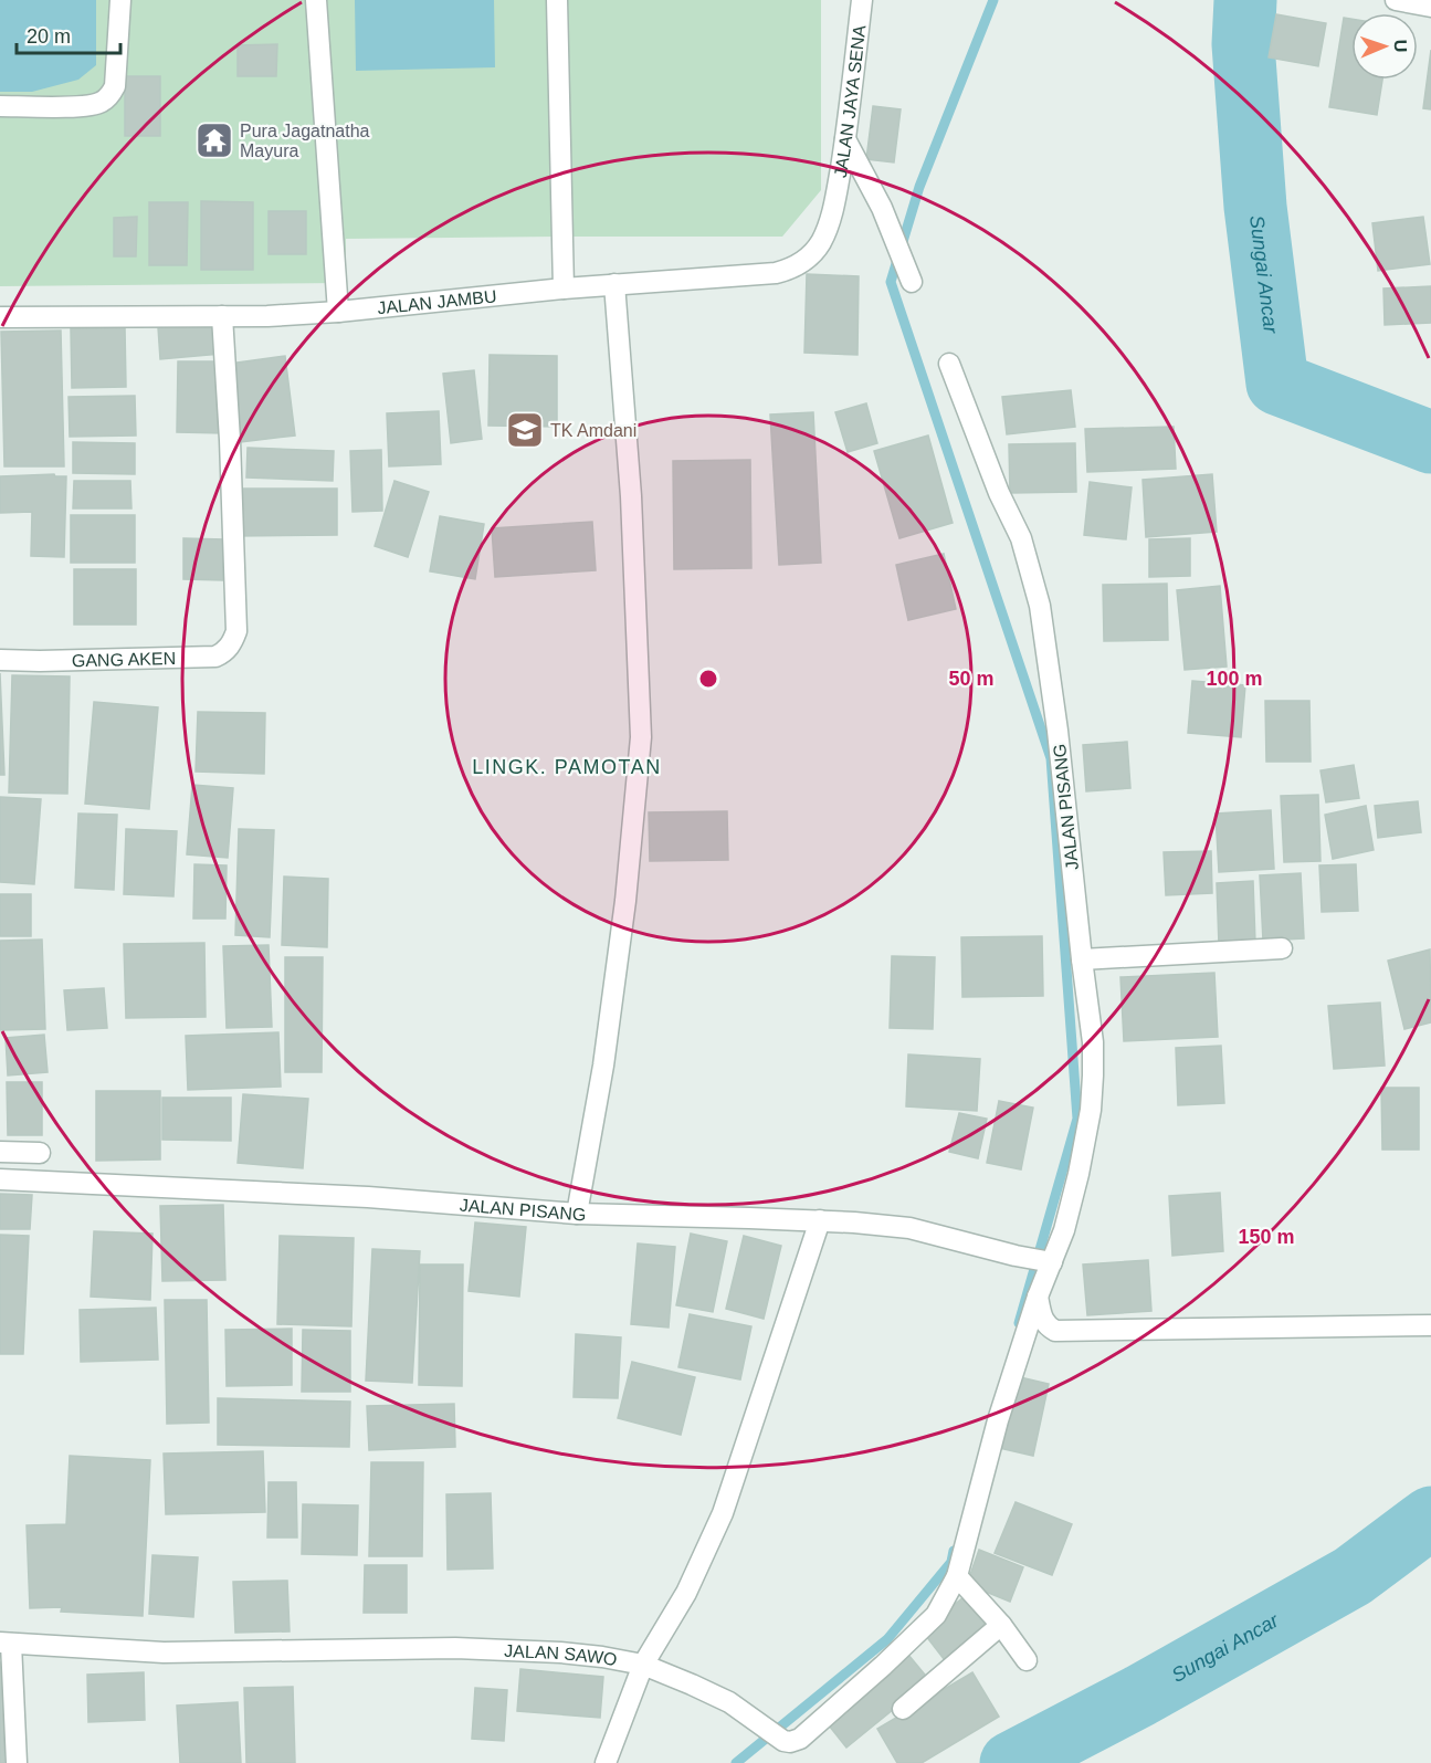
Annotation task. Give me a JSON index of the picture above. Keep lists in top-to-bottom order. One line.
{"streets":{"street":["JALAN JAYA SENA","JALAN JAMBU","GANG AKEN","JALAN PISANG","JALAN SAWO"]},"crossings":[["JALAN JAYA SENA","JALAN JAMBU"],["JALAN JAMBU","GANG AKEN"],["JALAN PISANG","JALAN SAWO"]],"districts":["LINGK. PAMOTAN"],"water":["Sungai Ancar"],"places":{"temple":["Pura Jagatnatha Mayura"],"school or university":["TK Amdani"]},"scale_bar":"20 m","north":"right","rings":["50 m","100 m","150 m"]}
